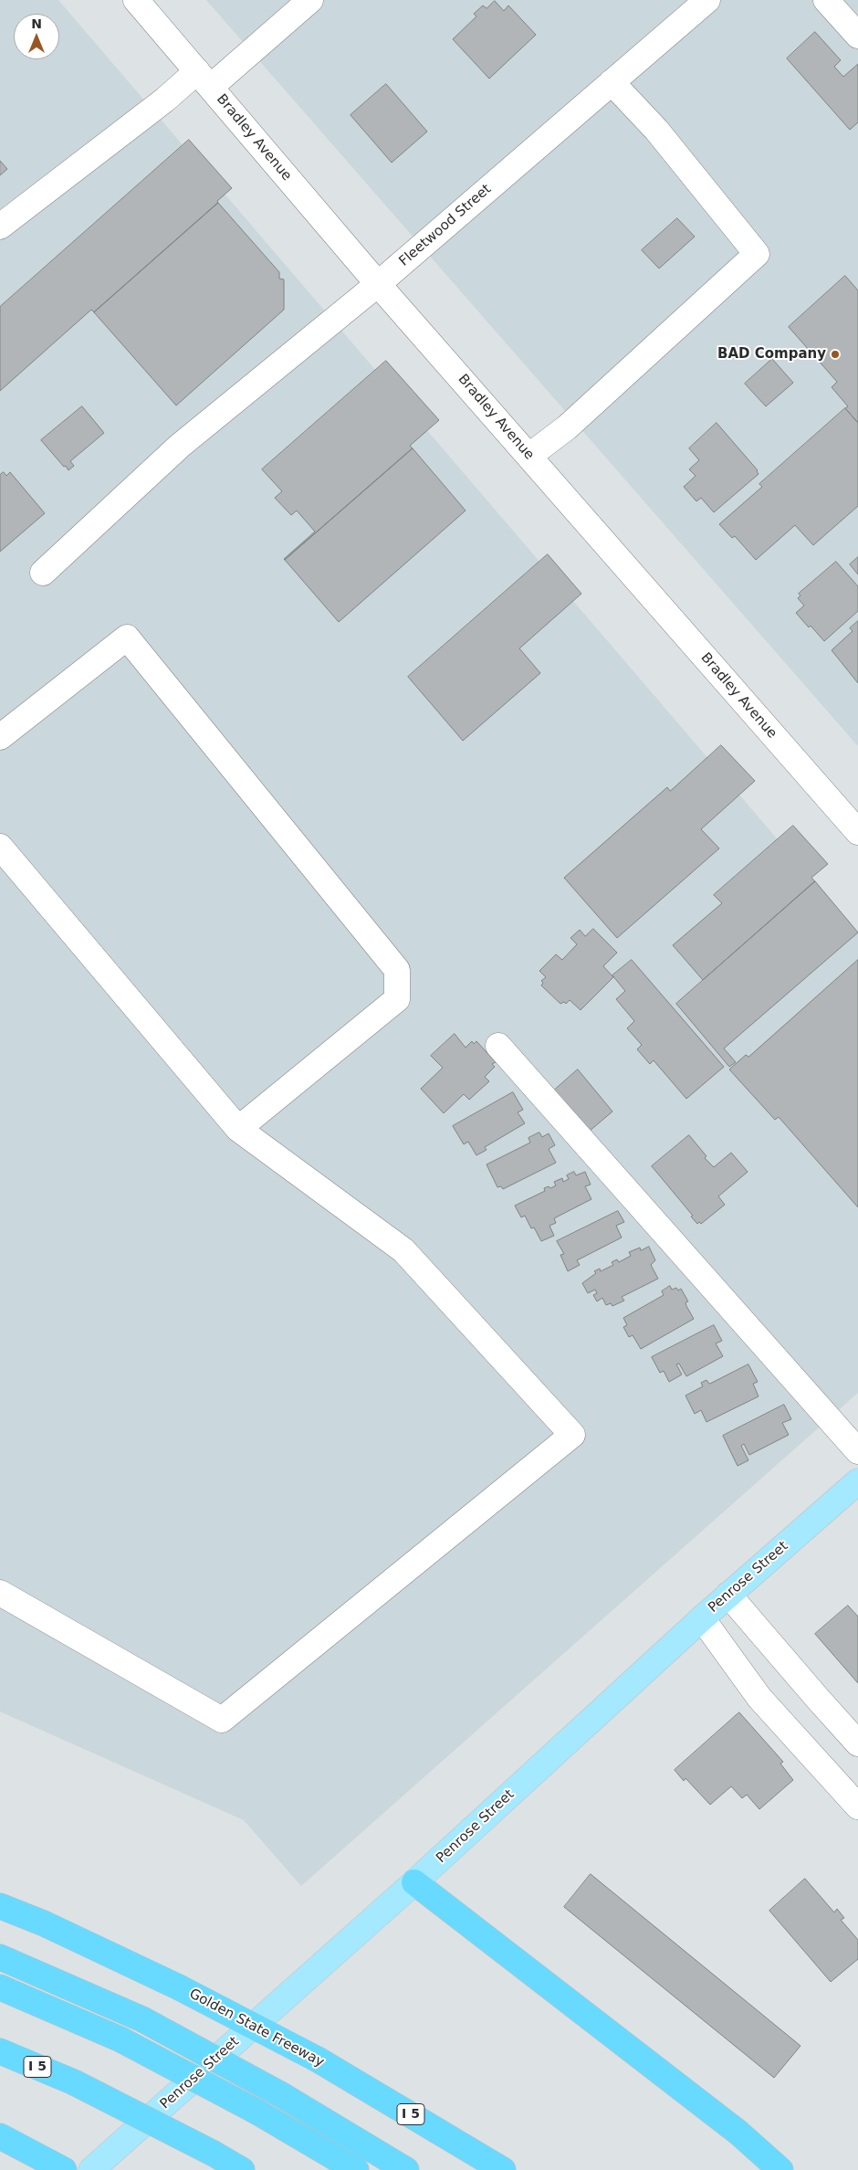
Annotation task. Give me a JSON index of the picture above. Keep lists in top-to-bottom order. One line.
{"streets":{"highway":["Golden State Freeway","I 5"],"main road":["Penrose Street"],"street":["Bradley Avenue","Fleetwood Street"]},"crossings":[["Bradley Avenue","Fleetwood Street"]],"places":["BAD Company"],"north":"top"}
